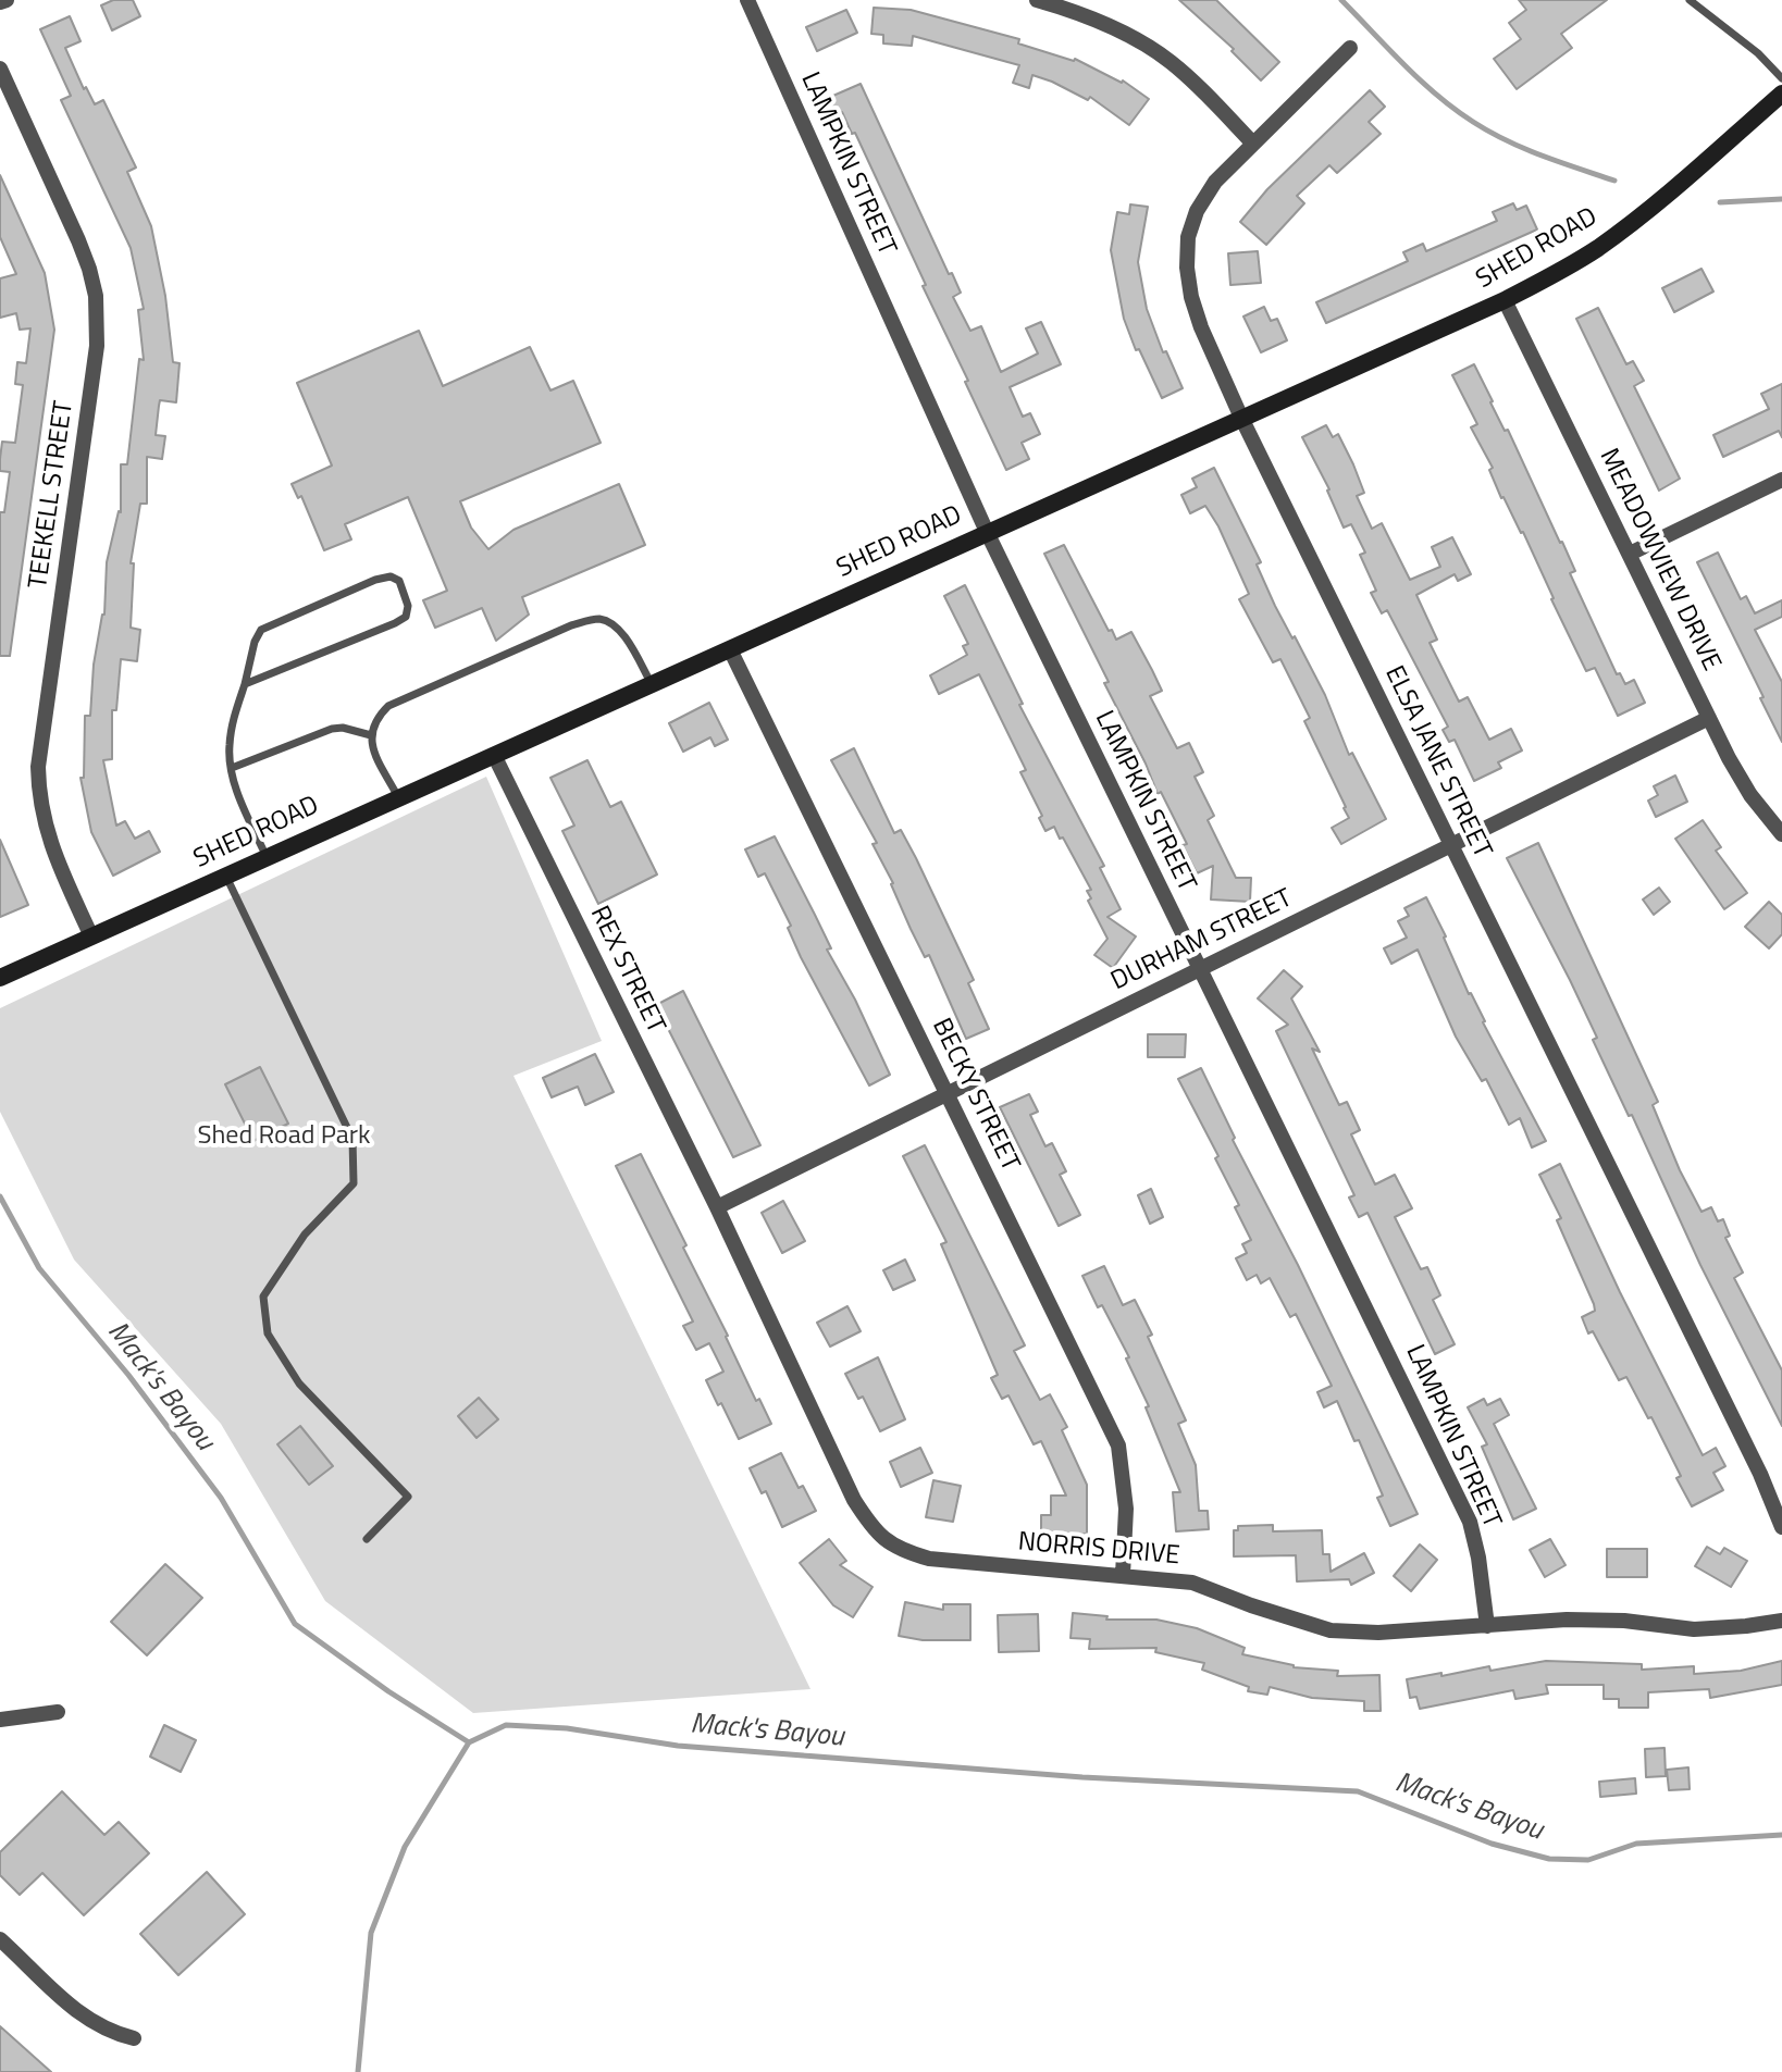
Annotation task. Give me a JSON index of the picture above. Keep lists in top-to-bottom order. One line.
{"streets":{"street":["LAMPKIN STREET","SHED ROAD","TEEKELL STREET","MEADOWVIEW DRIVE","ELSA JANE STREET","DURHAM STREET","REX STREET","BECKY STREET","NORRIS DRIVE"]},"crossings":[["LAMPKIN STREET","SHED ROAD"],["LAMPKIN STREET","DURHAM STREET"],["LAMPKIN STREET","NORRIS DRIVE"],["SHED ROAD","TEEKELL STREET"],["SHED ROAD","MEADOWVIEW DRIVE"],["SHED ROAD","ELSA JANE STREET"],["SHED ROAD","REX STREET"],["SHED ROAD","BECKY STREET"],["MEADOWVIEW DRIVE","DURHAM STREET"],["ELSA JANE STREET","DURHAM STREET"],["DURHAM STREET","REX STREET"],["DURHAM STREET","BECKY STREET"],["DURHAM STREET","NORRIS DRIVE"],["REX STREET","NORRIS DRIVE"],["BECKY STREET","NORRIS DRIVE"]],"water":["Mack's Bayou"],"parks":["Shed Road Park"]}
